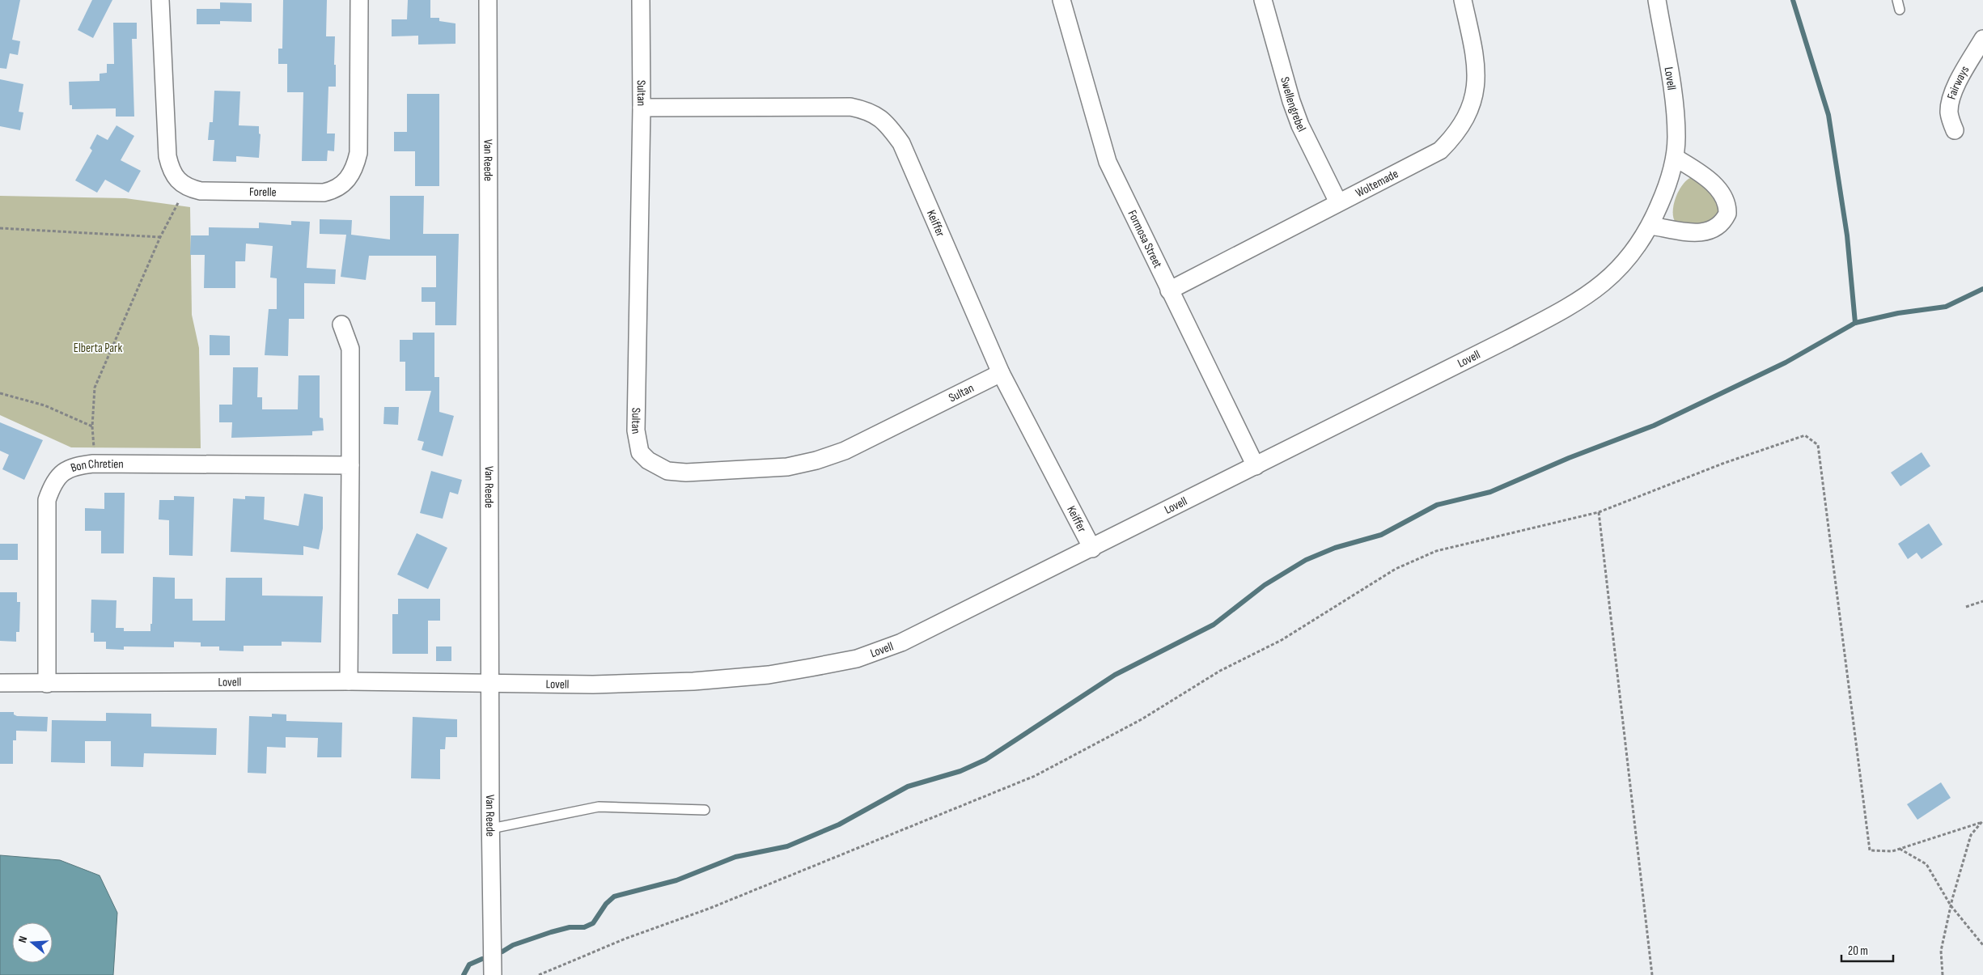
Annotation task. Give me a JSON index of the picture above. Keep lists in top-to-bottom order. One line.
{"streets":{"street":["Lovell","Fairways","Sultan","Swellengrebel","Van Reede","Woltemade","Forelle","Keiffer","Formosa Street","Bon Chretien"]},"crossings":[["Lovell","Van Reede"],["Lovell","Keiffer"],["Lovell","Formosa Street"],["Lovell","Bon Chretien"],["Sultan","Keiffer"],["Swellengrebel","Woltemade"],["Woltemade","Formosa Street"]],"parks":["Elberta Park"],"scale_bar":"20 m","north":"left"}
